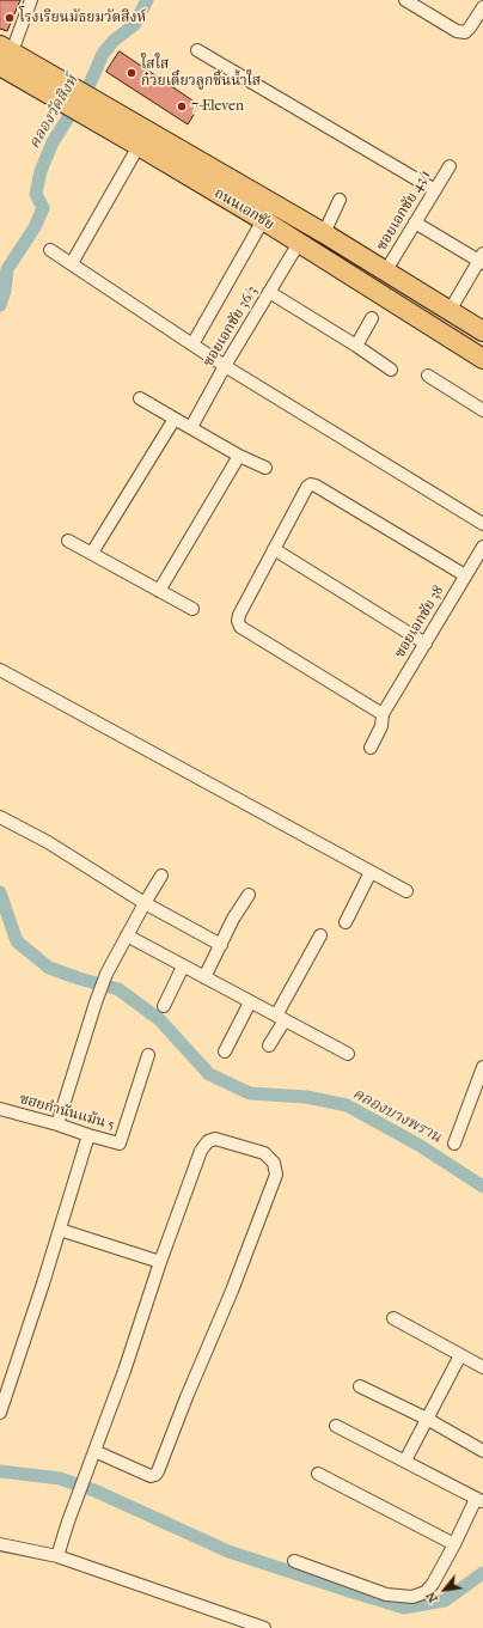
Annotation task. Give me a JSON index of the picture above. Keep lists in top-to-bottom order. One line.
{"streets":{"main road":["ถนนเอกชัย"],"street":["ซอยเอกชัย 43/1","ซอยเอกชัย 36/3","ซอยเอกชัย 38","ซฮยกำนันแม้น 5"]},"crossings":[["ถนนเอกชัย","ซอยเอกชัย 43/1"],["ถนนเอกชัย","ซอยเอกชัย 36/3"]],"water":["คลองวัดสิงห์","คลองบางพราน"],"places":["โรงเรียนมัธยมวัดสิงห์","ใสใส ก๋วยเตี๋ยวลูกชิ้นน้ำใส","7-Eleven"],"north":"bottom left"}
